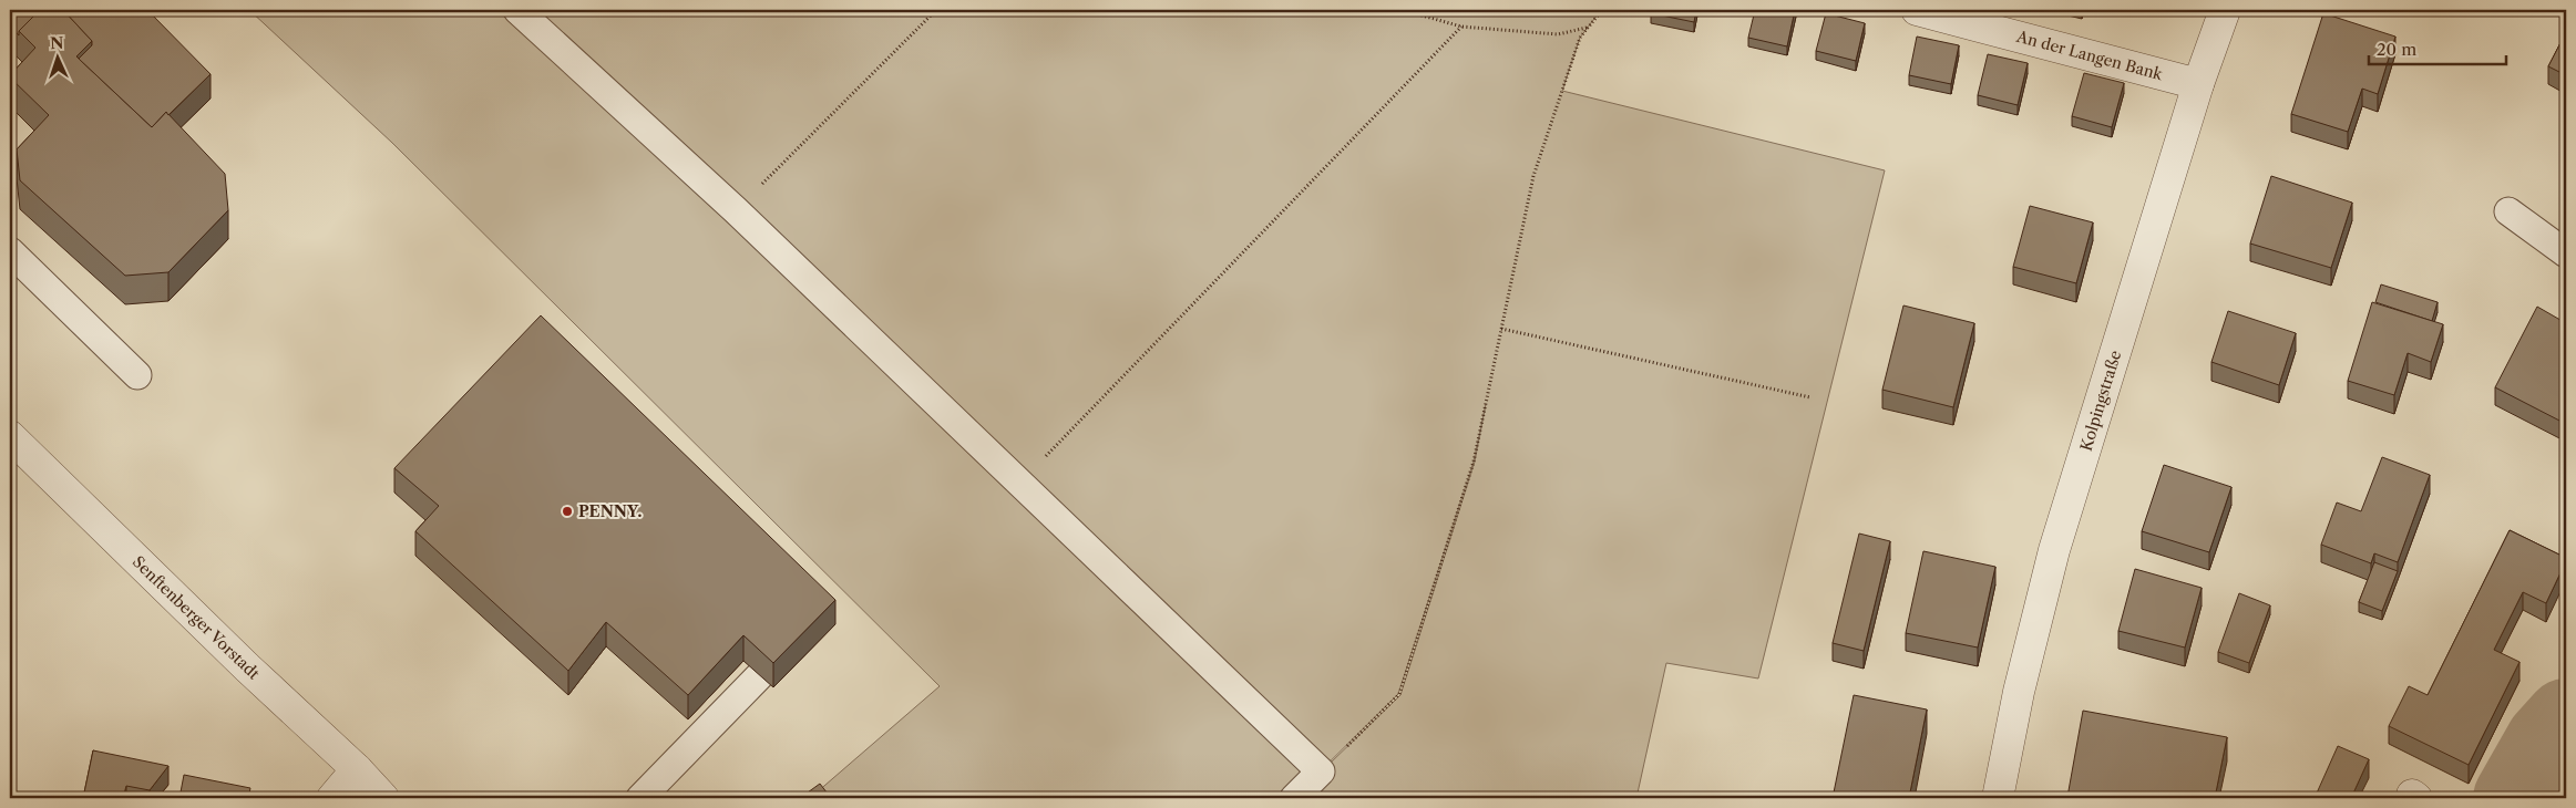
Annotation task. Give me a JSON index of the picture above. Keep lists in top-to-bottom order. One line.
{"streets":{"street":["An der Langen Bank","Kolpingstraße","Senftenberger Vorstadt"]},"crossings":[["An der Langen Bank","Kolpingstraße"]],"places":["PENNY."],"scale_bar":"20 m","north":"top"}
